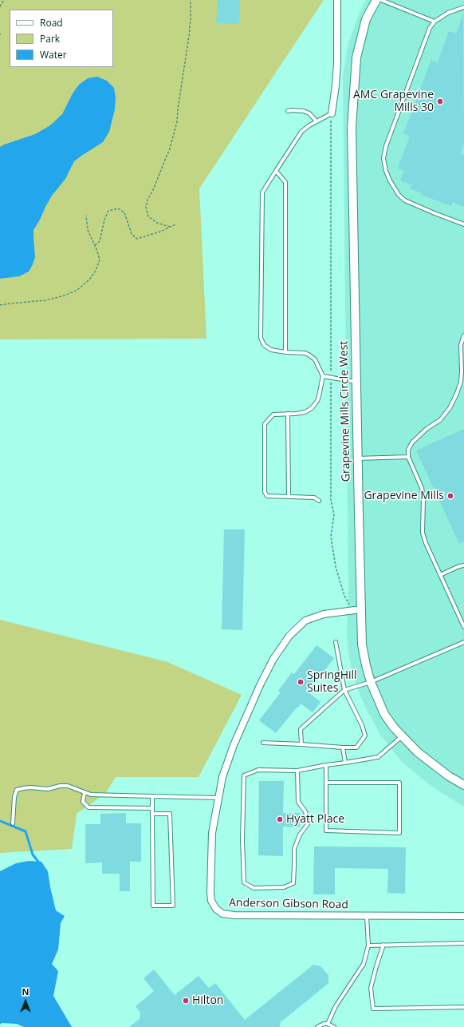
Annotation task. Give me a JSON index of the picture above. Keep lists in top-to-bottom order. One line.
{"streets":{"street":["Grapevine Mills Circle West","Anderson Gibson Road"]},"crossings":[["Grapevine Mills Circle West","Anderson Gibson Road"]],"places":["AMC Grapevine Mills 30","Grapevine Mills","SpringHill Suites","Hyatt Place","Hilton"],"legend":["Road","Park","Water"],"north":"top"}
